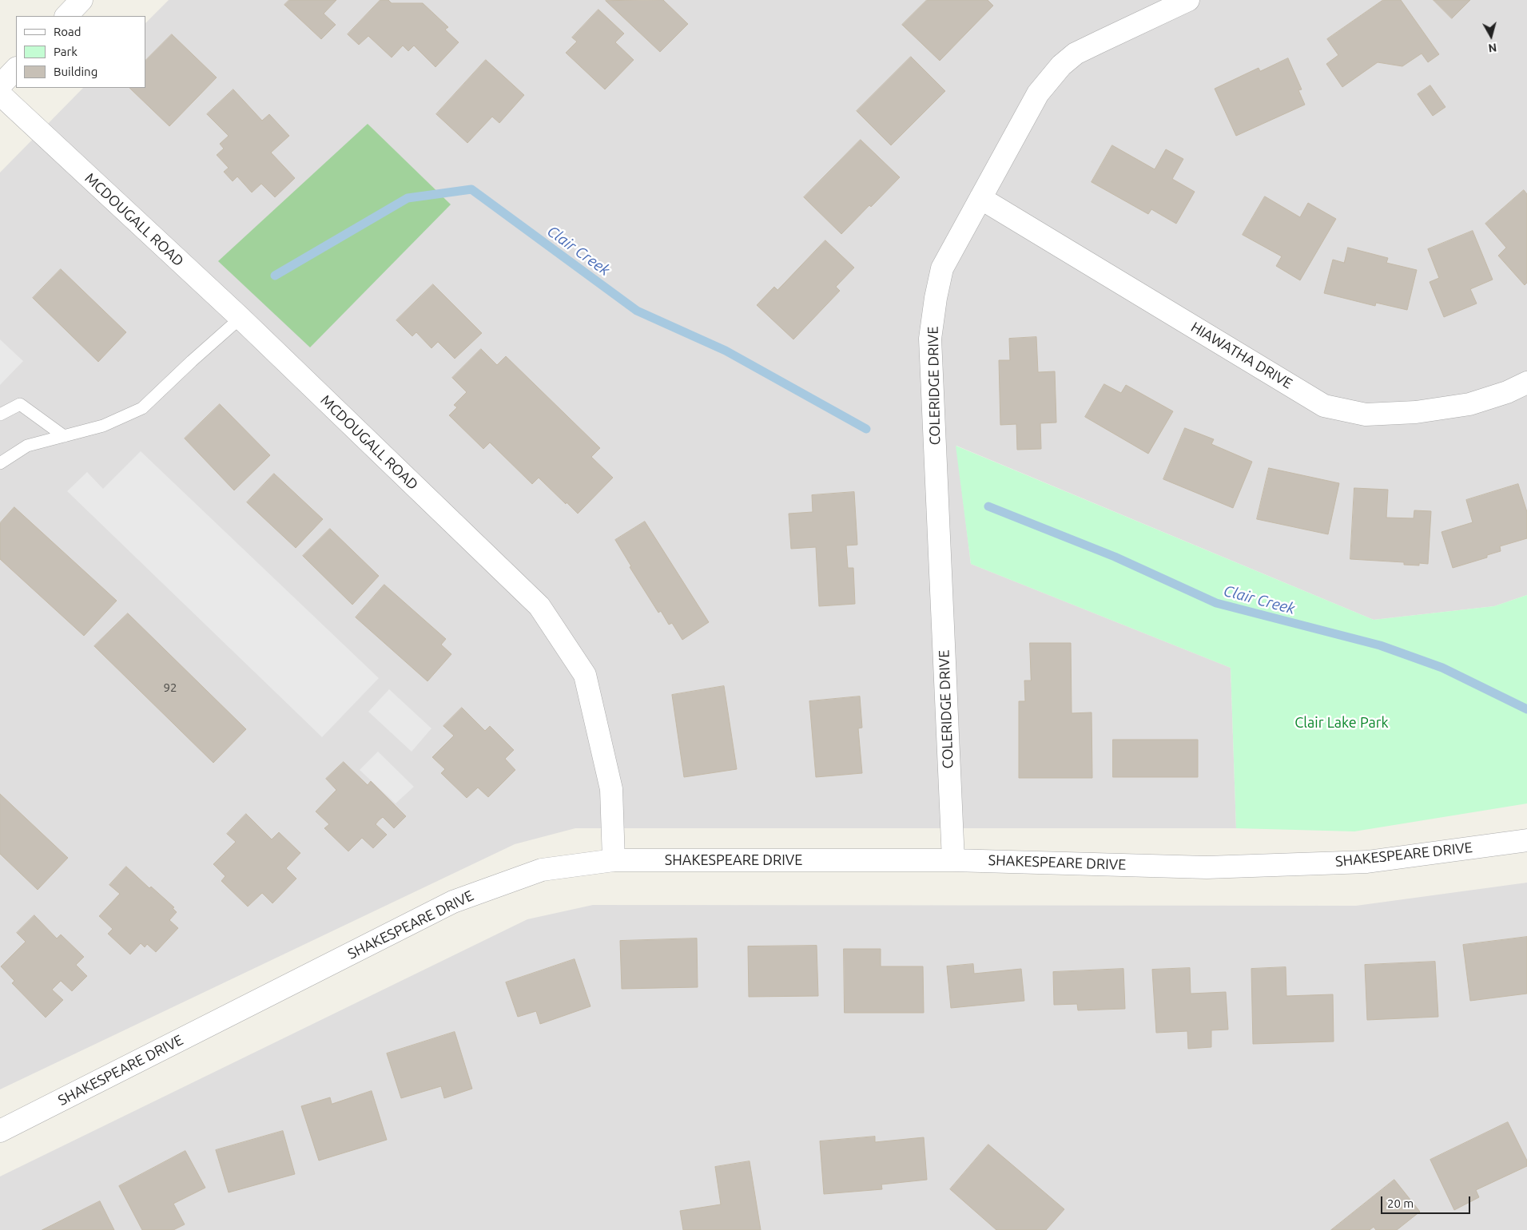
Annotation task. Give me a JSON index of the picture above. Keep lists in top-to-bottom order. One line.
{"streets":{"street":["MCDOUGALL ROAD","HIAWATHA DRIVE","COLERIDGE DRIVE","SHAKESPEARE DRIVE"]},"crossings":[["MCDOUGALL ROAD","SHAKESPEARE DRIVE"],["HIAWATHA DRIVE","COLERIDGE DRIVE"],["COLERIDGE DRIVE","SHAKESPEARE DRIVE"]],"water":["Clair Creek"],"parks":["Clair Lake Park"],"house_numbers":["92"],"legend":["Road","Park","Building"],"scale_bar":"20 m","north":"bottom"}
